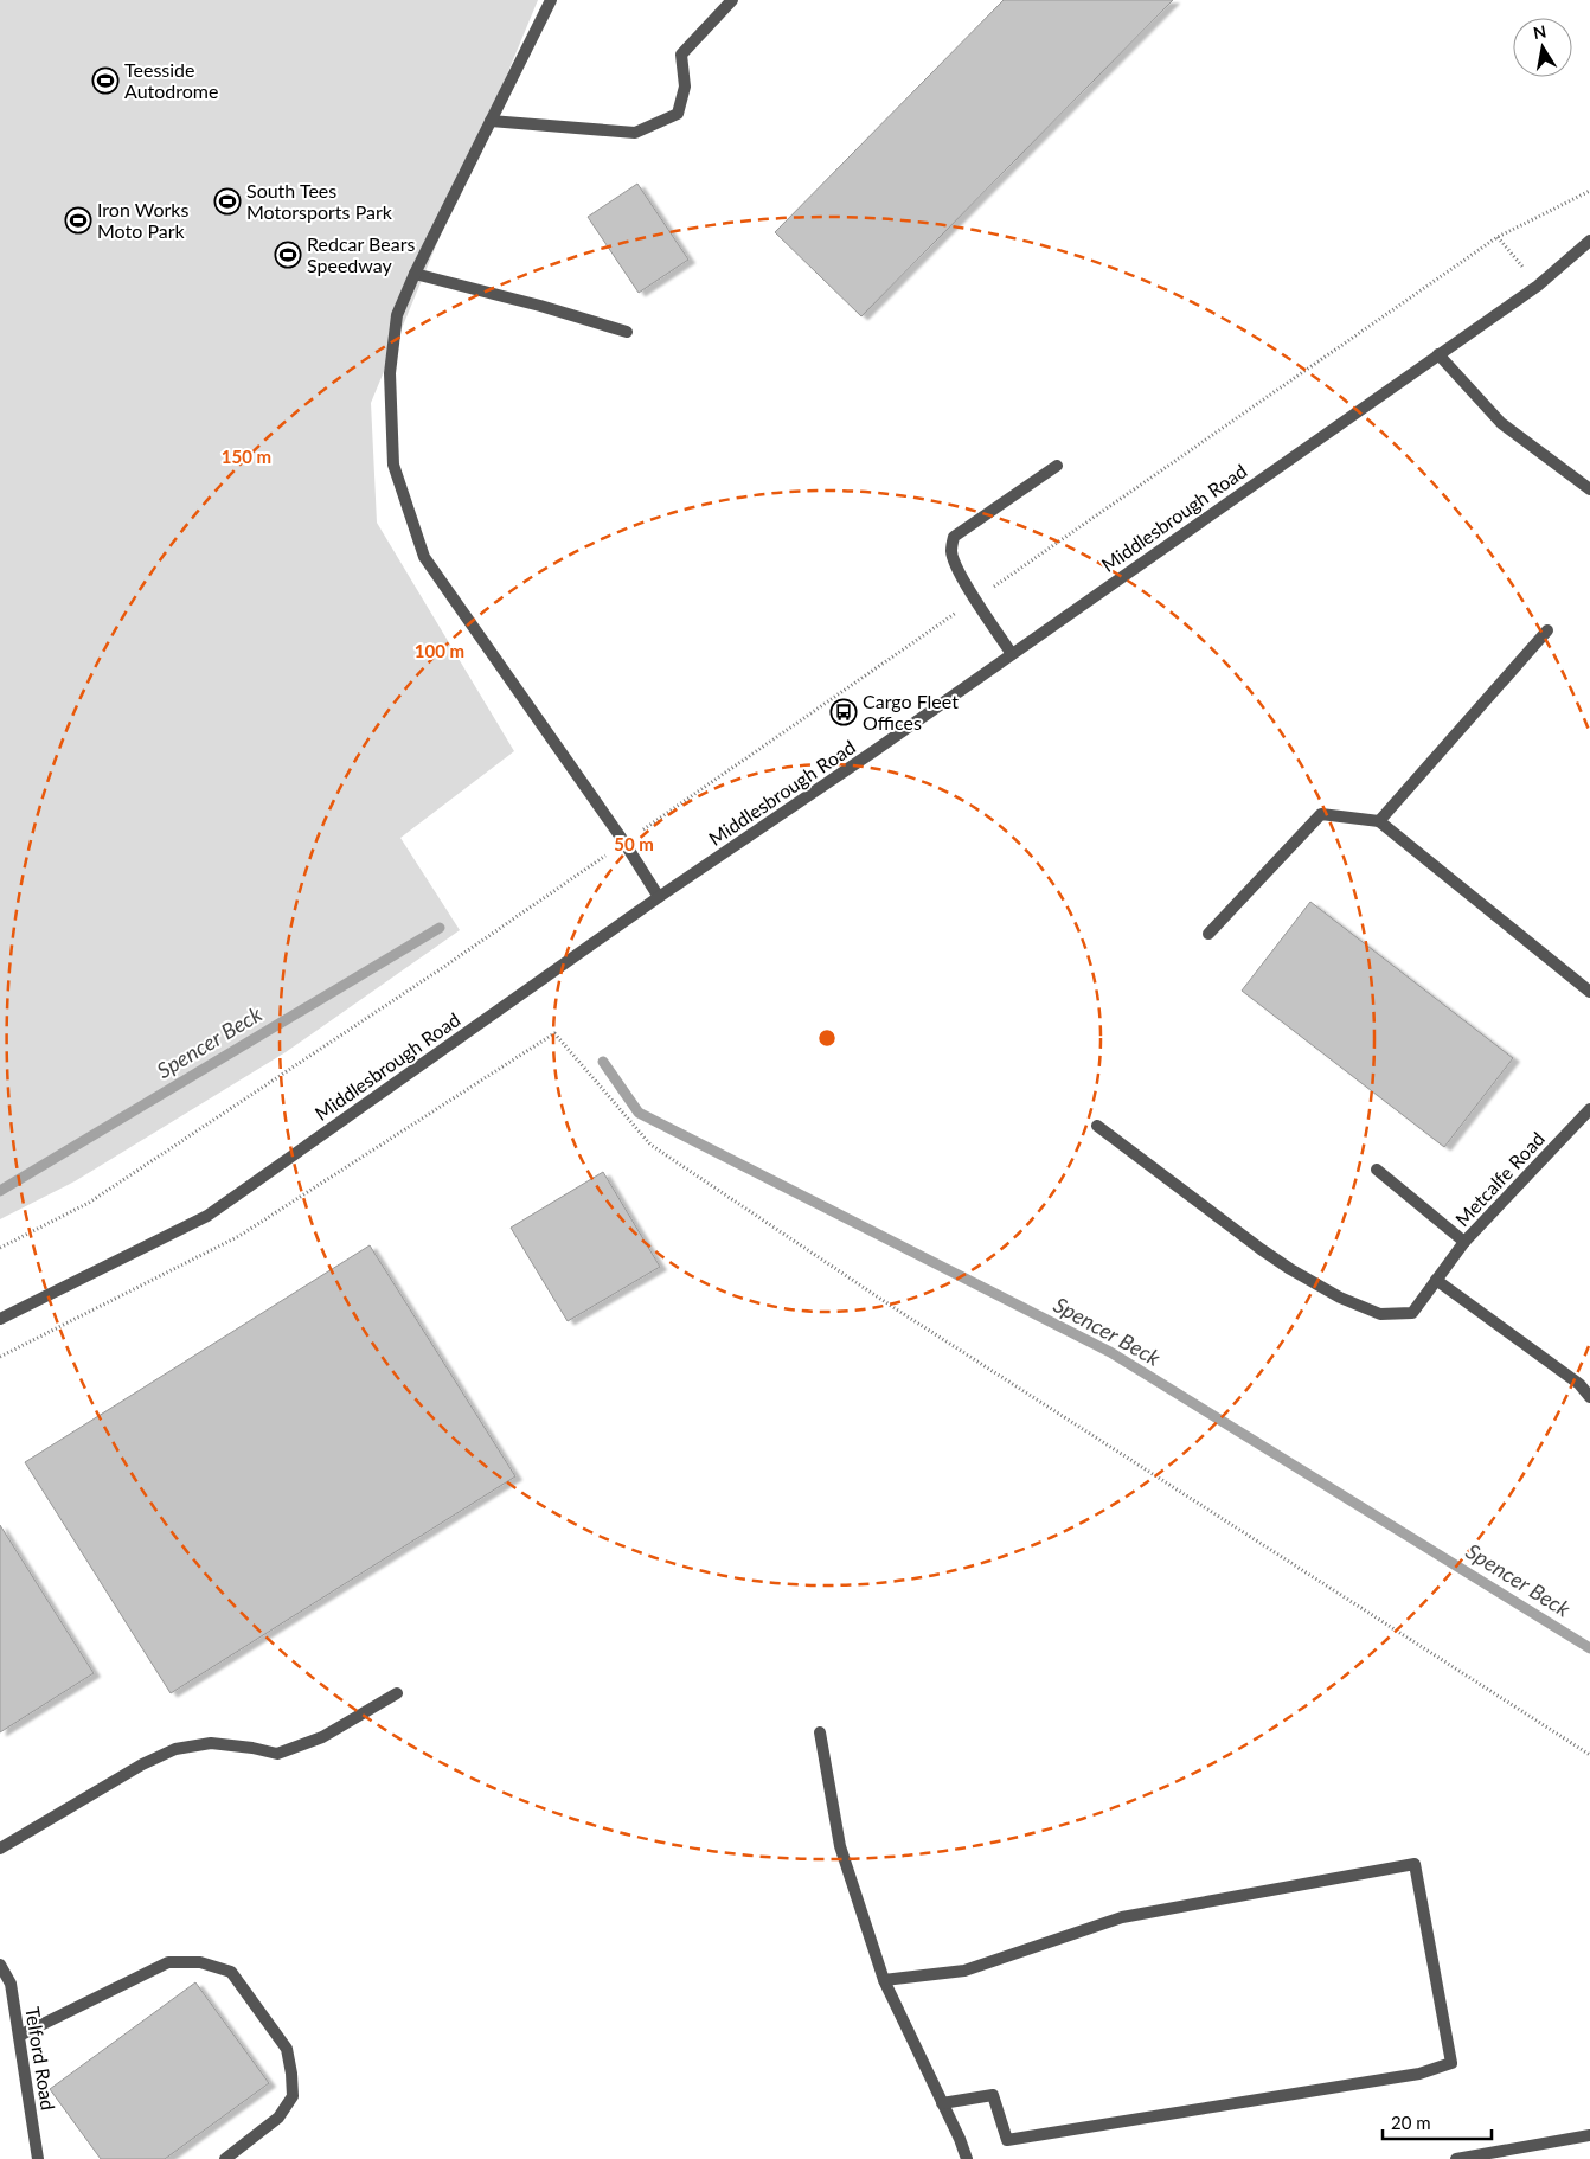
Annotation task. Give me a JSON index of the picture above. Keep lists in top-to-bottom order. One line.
{"streets":{"street":["Middlesbrough Road","Metcalfe Road","Telford Road"]},"water":["Spencer Beck"],"places":{"sports":["Teesside Autodrome","South Tees Motorsports Park","Iron Works Moto Park","Redcar Bears Speedway"],"bus stop":["Cargo Fleet Offices"]},"scale_bar":"20 m","north":"top","rings":["150 m","100 m","50 m"]}
